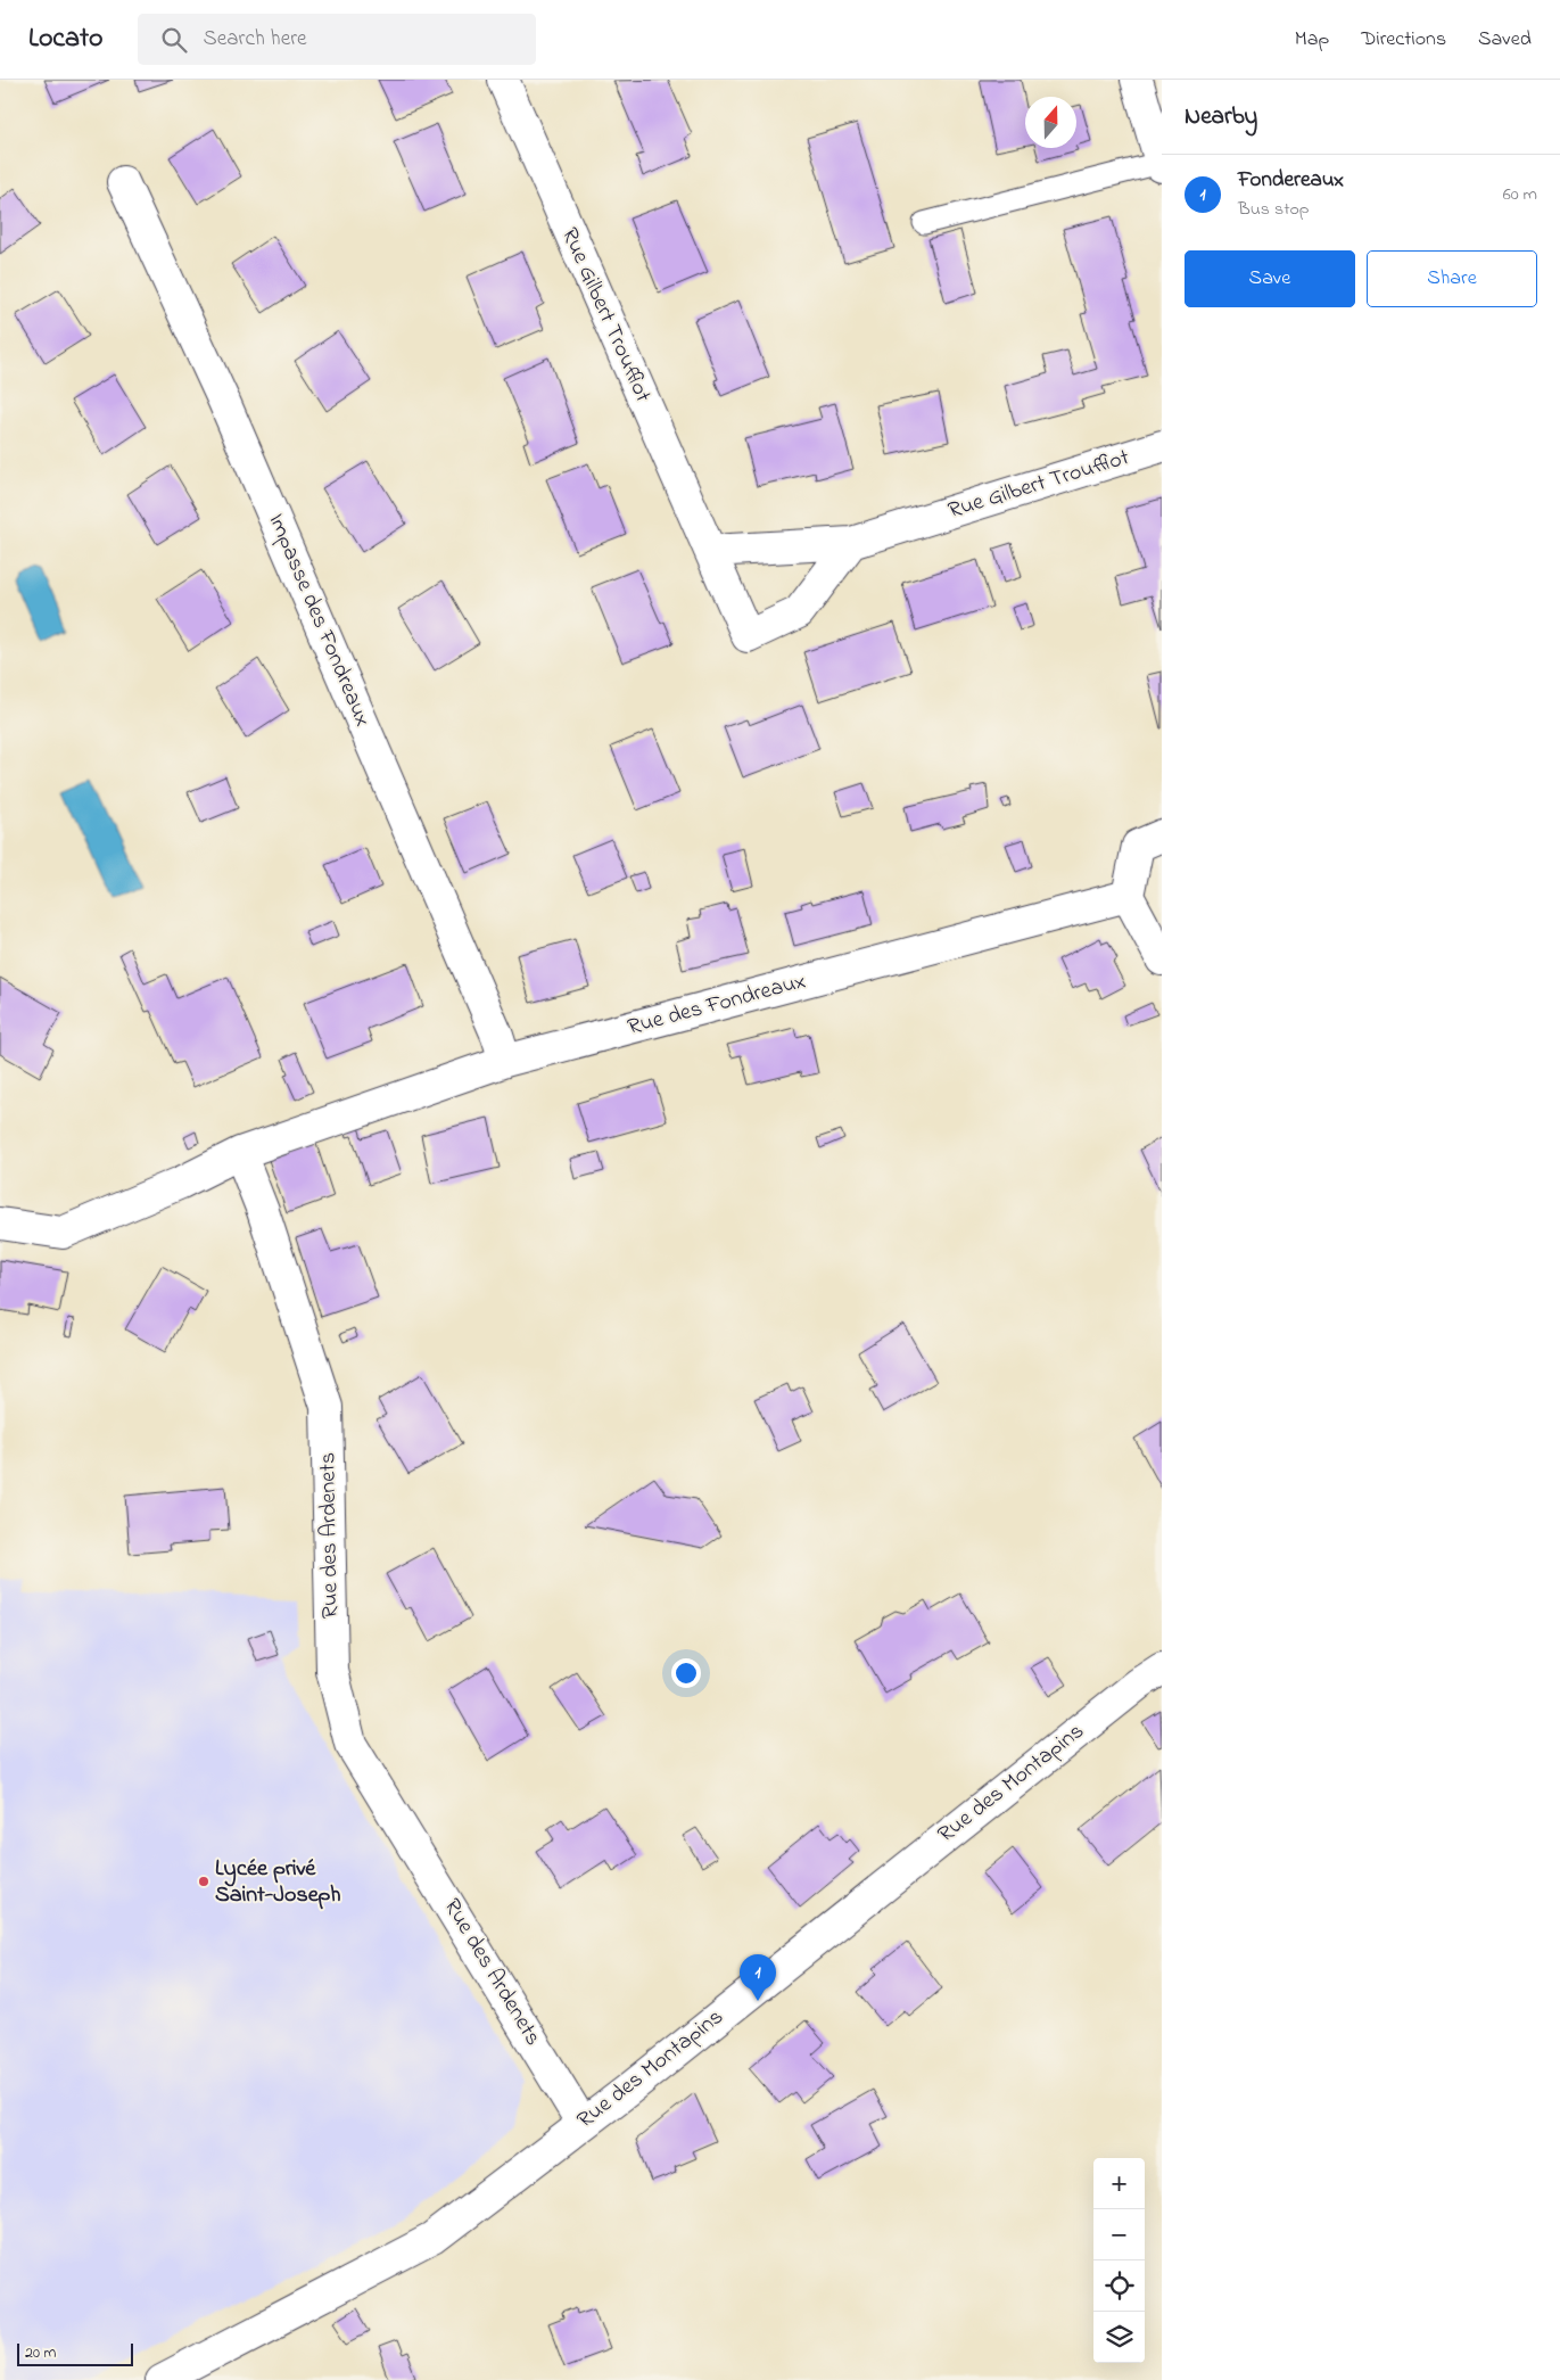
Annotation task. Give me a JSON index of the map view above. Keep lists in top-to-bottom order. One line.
{"streets":{"street":["Rue Gilbert Troufflot","Impasse des Fondreaux","Rue des Fondreaux","Rue des Ardenets","Rue des Montapins"]},"crossings":[["Impasse des Fondreaux","Rue des Fondreaux"],["Rue des Fondreaux","Rue des Ardenets"],["Rue des Ardenets","Rue des Montapins"]],"places":["Lycée privé Saint-Joseph"],"scale_bar":"20 m","north":"top","page":{"header":"Locato","search":"Search here","nav":["Map","Directions","Saved"],"heading":"Nearby","list":[{"mark":"1","name":"Fondereaux","note":"Bus stop","value":"60 m"}],"buttons":["Save","Share"],"pins":"1","map_buttons":["+","−"],"scale":"20 m"}}
